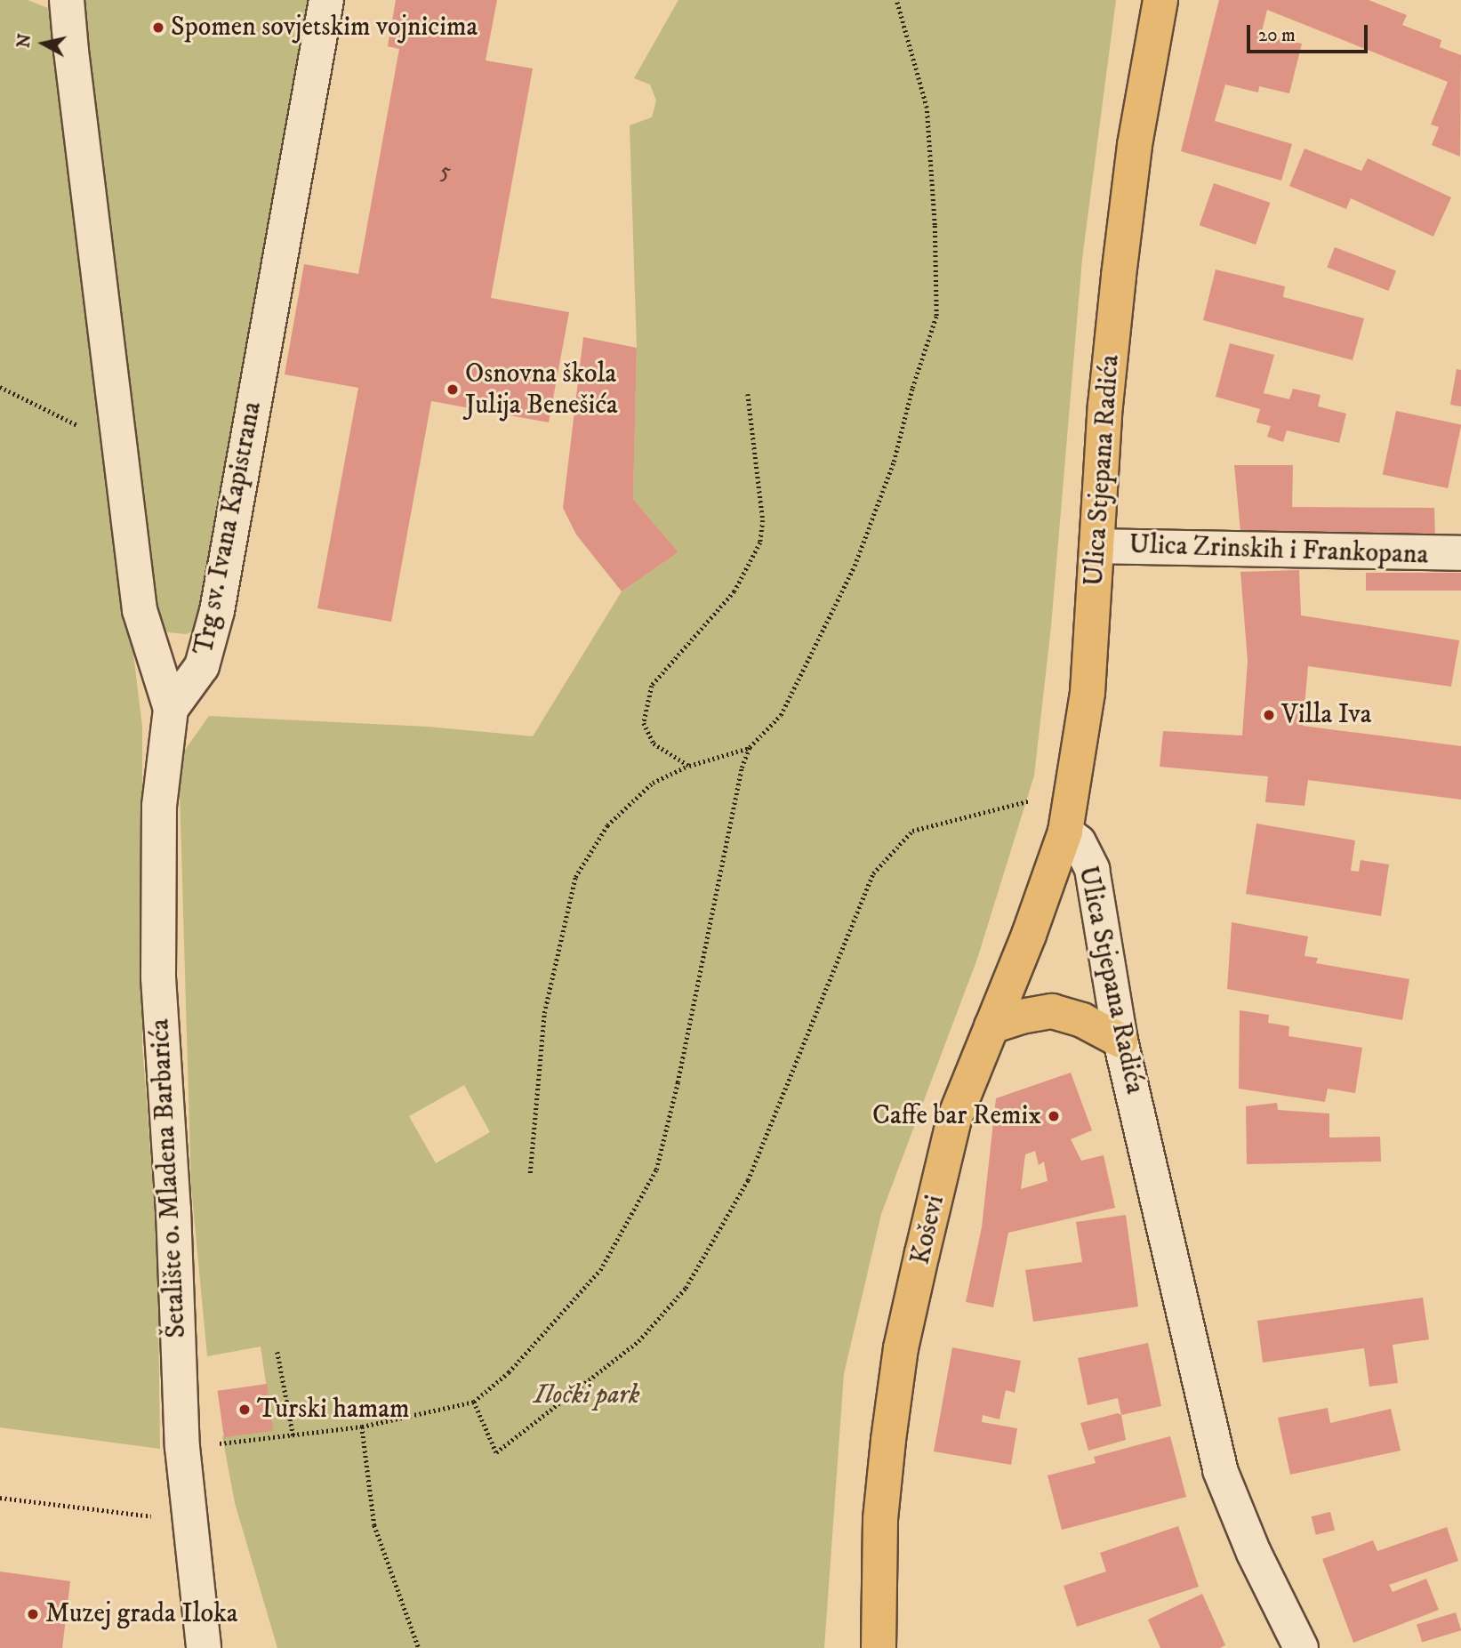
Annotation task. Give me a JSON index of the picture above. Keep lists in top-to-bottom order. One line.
{"streets":{"main road":["Ulica Stjepana Radića","Koševi"],"street":["Trg sv. Ivana Kapistrana","Ulica Zrinskih i Frankopana","Šetalište o. Mladena Barbarića"]},"crossings":[["Ulica Stjepana Radića","Ulica Zrinskih i Frankopana"],["Ulica Stjepana Radića","Koševi"],["Trg sv. Ivana Kapistrana","Šetalište o. Mladena Barbarića"]],"parks":["Iločki park"],"places":["Spomen sovjetskim vojnicima","Osnovna škola Julija Benešića","Villa Iva","Caffe bar Remix","Turski hamam","Muzej grada Iloka"],"house_numbers":["5"],"scale_bar":"20 m","north":"left"}
